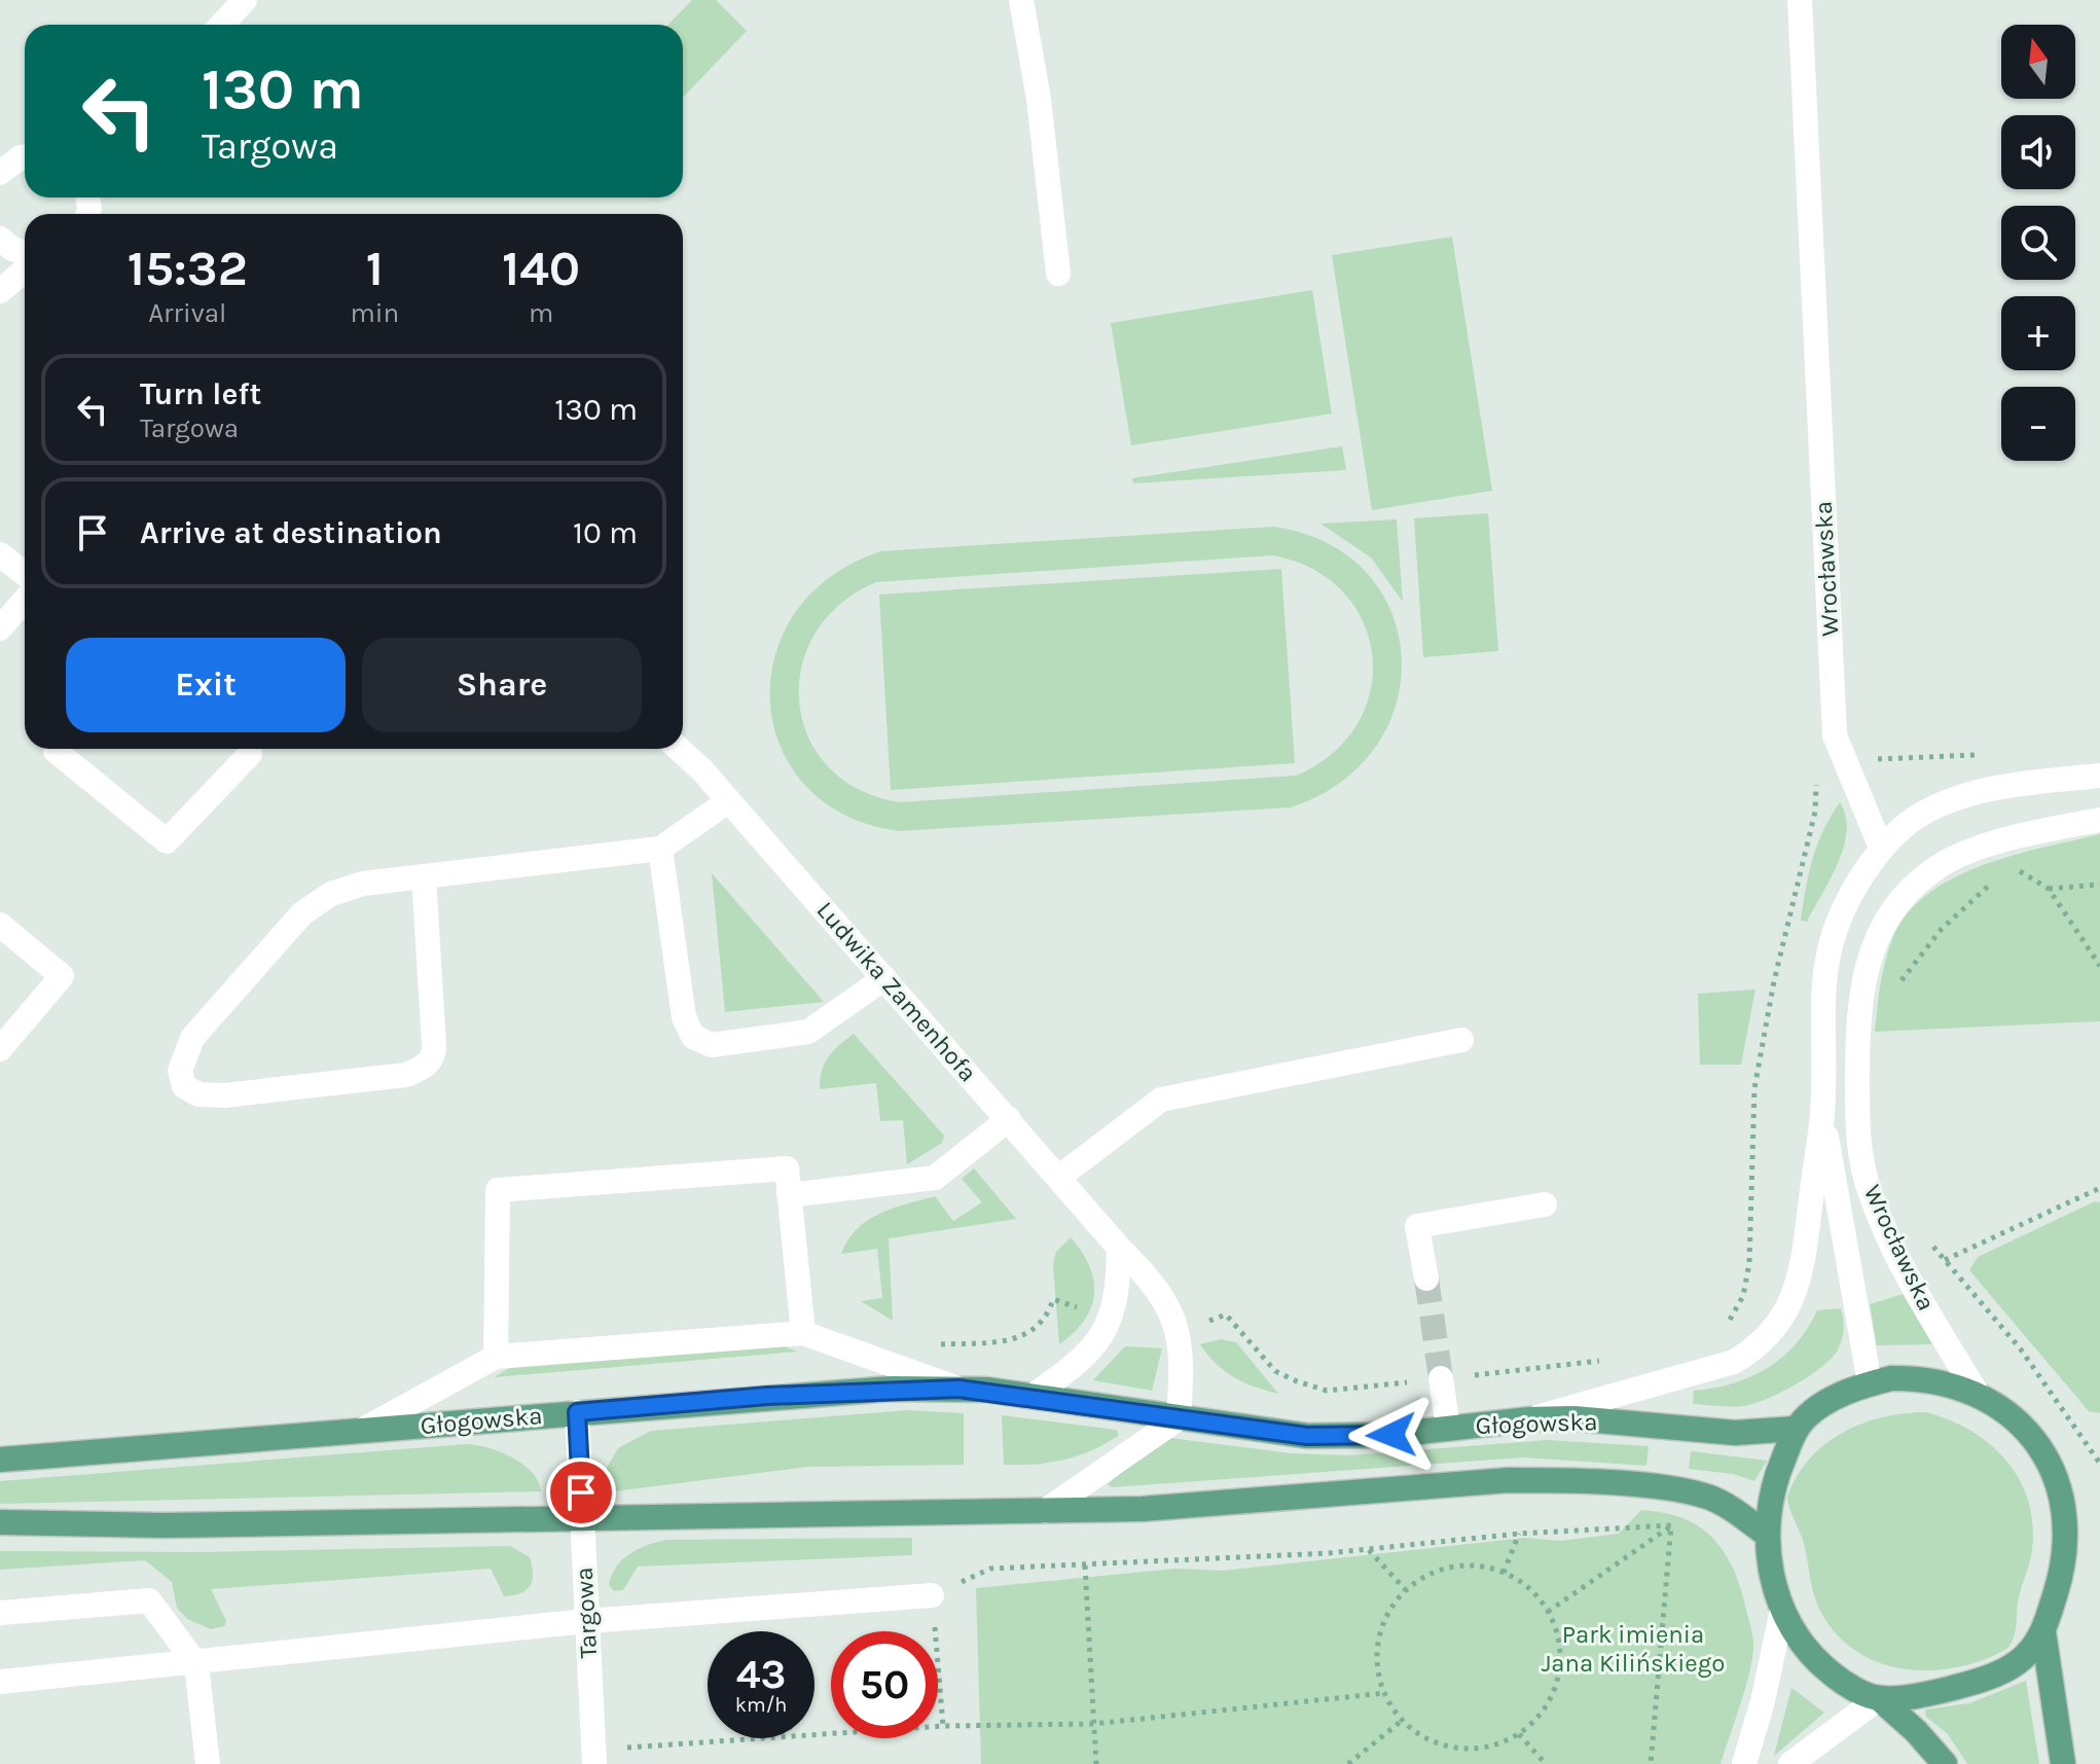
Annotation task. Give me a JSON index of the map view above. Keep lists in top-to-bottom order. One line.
{"streets":{"main road":["Głogowska"],"street":["Wrocławska","Ludwika Zamenhofa","Targowa"]},"crossings":[["Wrocławska","Głogowska"],["Ludwika Zamenhofa","Głogowska"],["Głogowska","Targowa"]],"parks":["Park imienia Jana Kilińskiego"],"north":"top","page":{"map_buttons":["+","−"],"turn":["130 m","Targowa"],"eta":["15:32","Arrival","1","min","140","m"],"list":[{"name":"Turn left","note":"Targowa","value":"130 m"},{"name":"Arrive at destination","value":"10 m"}],"buttons":["Exit","Share"],"speed":"43 km/h","limit":"50"}}
